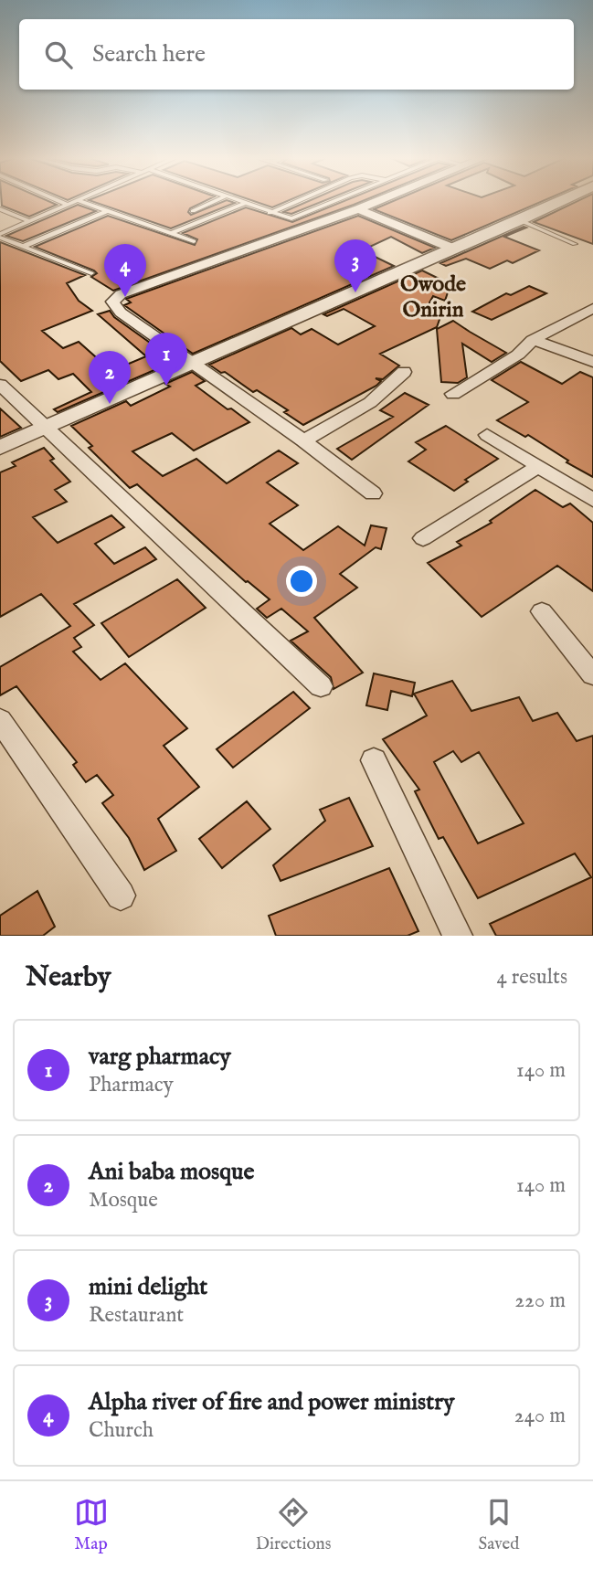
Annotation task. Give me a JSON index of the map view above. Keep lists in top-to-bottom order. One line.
{"districts":["Owode Onirin"],"page":{"search":"Search here","pins":["3","4","1","2"],"heading":["Nearby","4 results"],"list":[{"mark":"1","name":"varg pharmacy","note":"Pharmacy","value":"140 m"},{"mark":"2","name":"Ani baba mosque","note":"Mosque","value":"140 m"},{"mark":"3","name":"mini delight","note":"Restaurant","value":"220 m"},{"mark":"4","name":"Alpha river of fire and power ministry","note":"Church","value":"240 m"}],"nav":["Map","Directions","Saved"]}}
